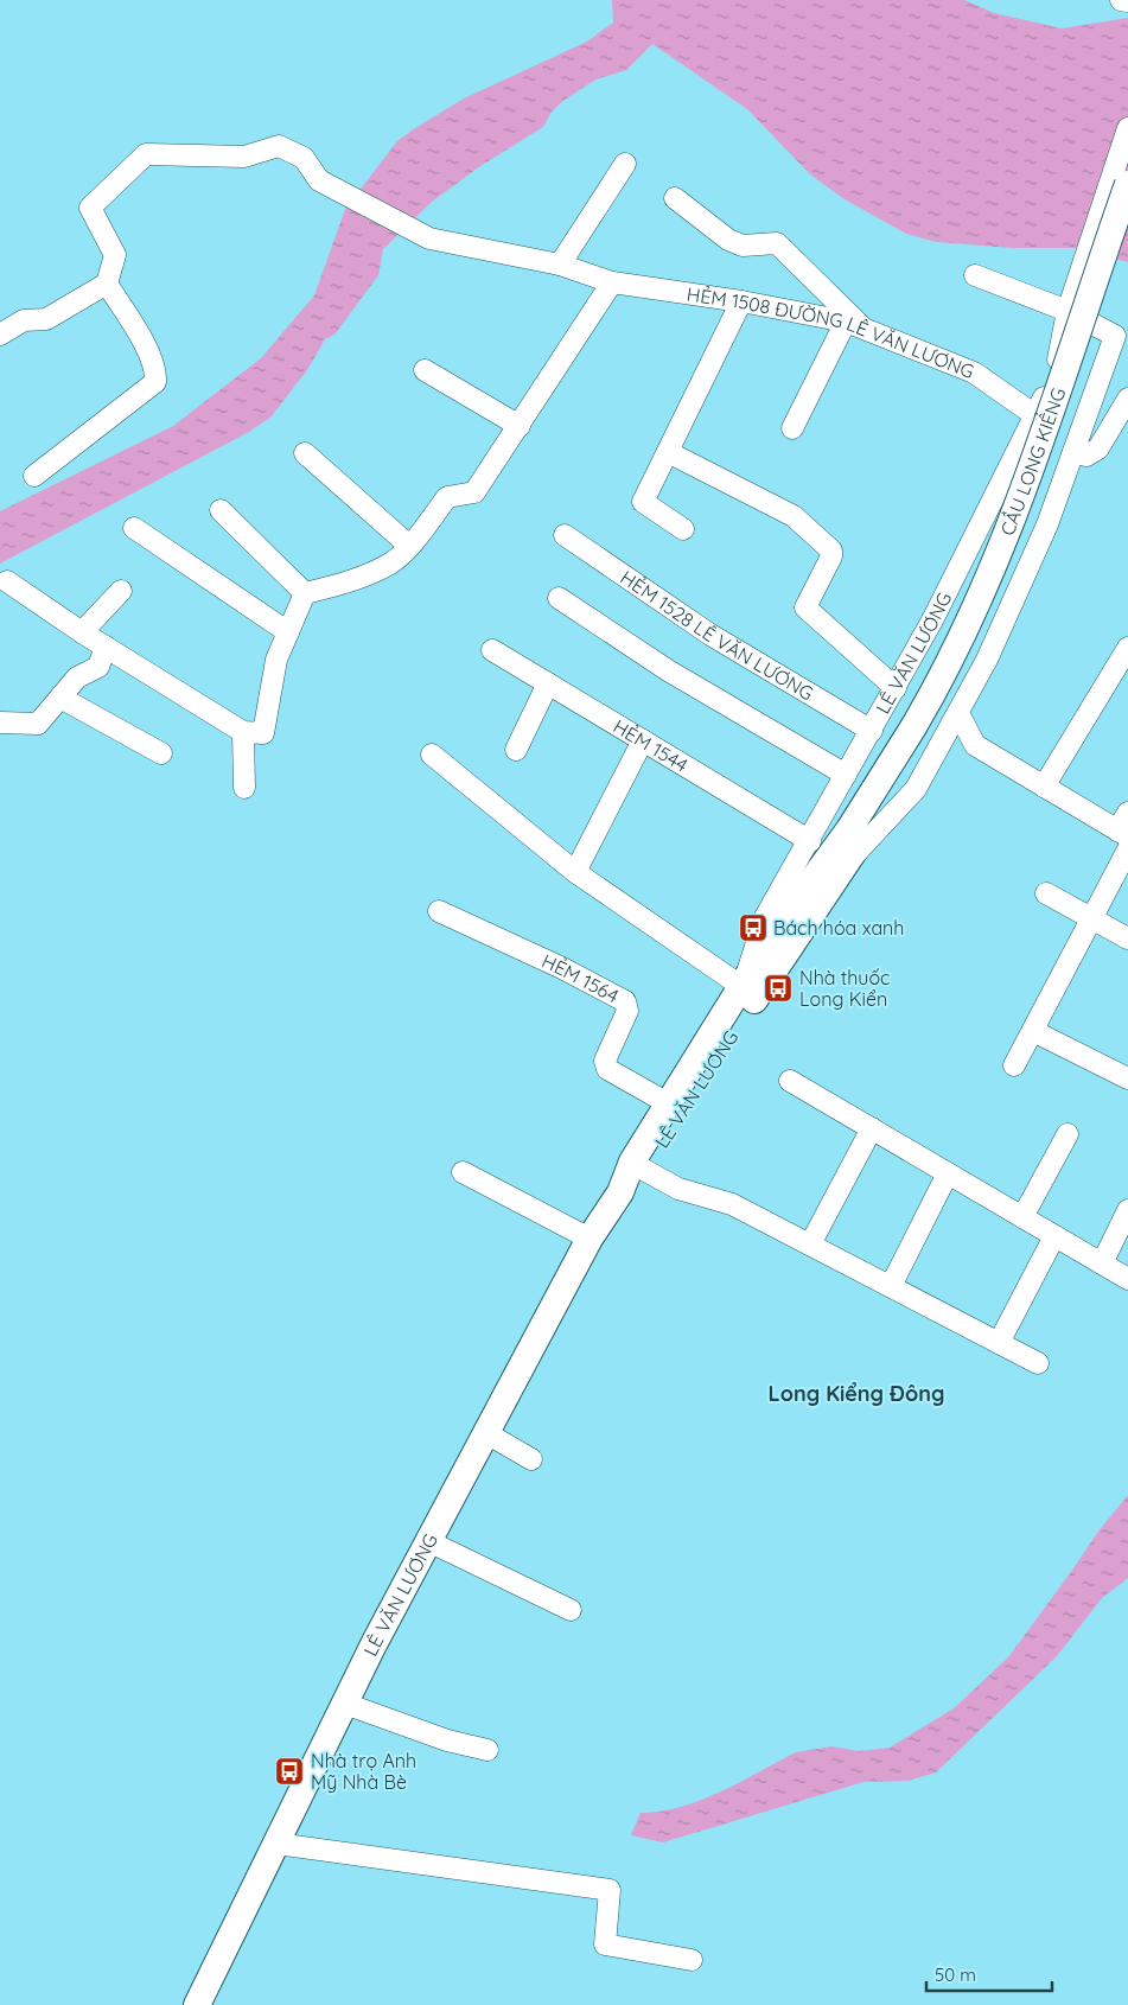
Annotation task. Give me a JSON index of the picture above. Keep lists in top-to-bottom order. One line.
{"streets":{"main road":["CẦU LONG KIỂNG","LÊ VĂN LƯƠNG"],"street":["HẺM 1508 ĐƯỜNG LÊ VĂN LƯƠNG","HẺM 1528 LÊ VĂN LƯƠNG","HẺM 1544","HẺM 1564"]},"crossings":[["HẺM 1508 ĐƯỜNG LÊ VĂN LƯƠNG","LÊ VĂN LƯƠNG"],["CẦU LONG KIỂNG","LÊ VĂN LƯƠNG"],["HẺM 1528 LÊ VĂN LƯƠNG","LÊ VĂN LƯƠNG"],["LÊ VĂN LƯƠNG","HẺM 1544"],["LÊ VĂN LƯƠNG","HẺM 1564"]],"districts":["Long Kiểng Đông"],"places":{"bus stop":["Bách hóa xanh","Nhà thuốc Long Kiển","Nhà trọ Anh Mỹ Nhà Bè"]},"scale_bar":"50 m"}
